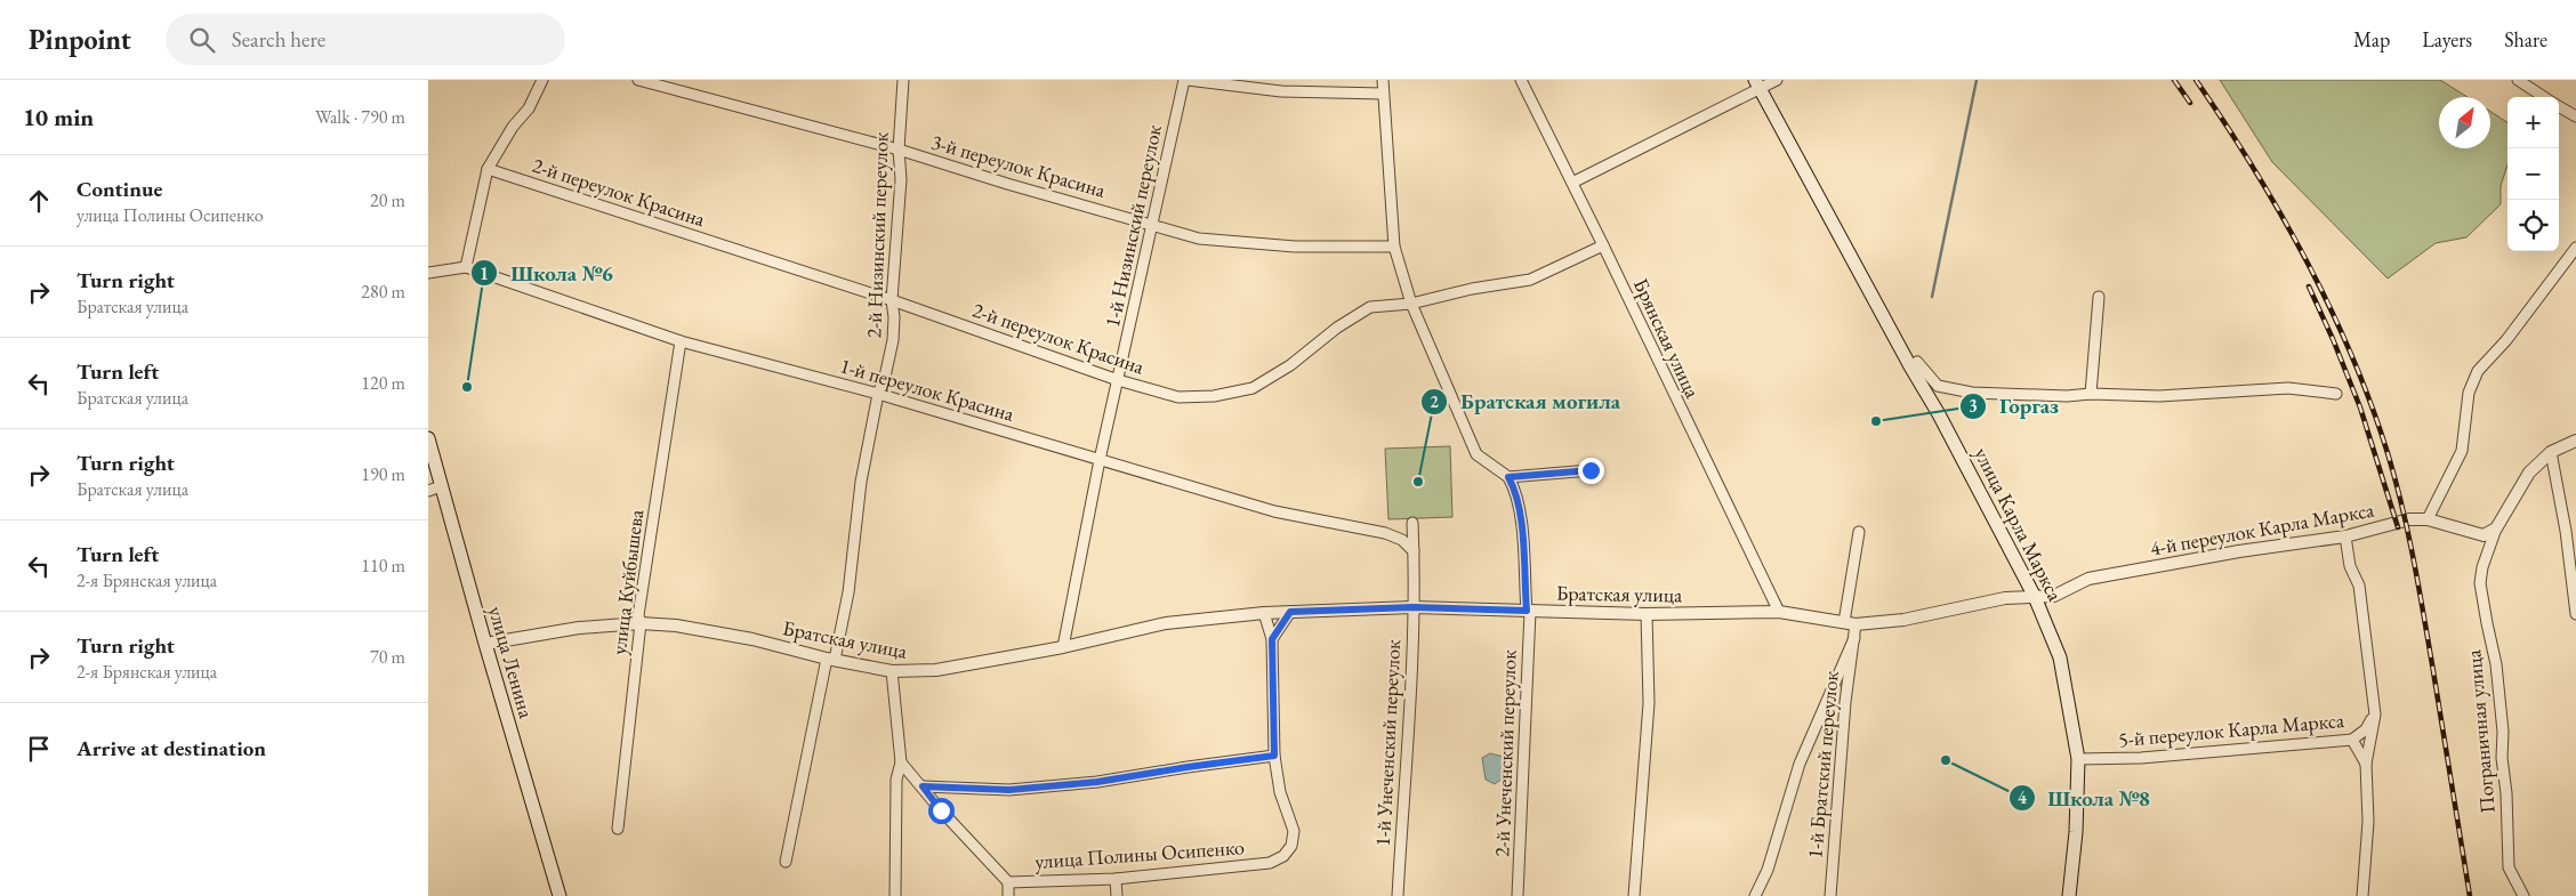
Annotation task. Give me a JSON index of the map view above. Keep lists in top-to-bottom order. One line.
{"streets":{"main road":["улица Карла Маркса","улица Ленина"],"street":["3-й переулок Красина","2-й переулок Красина","1-й Низинский переулок","2-й Низинский переулок","Брянская улица","1-й переулок Красина","4-й переулок Карла Маркса","улица Куйбышева","Братская улица","5-й переулок Карла Маркса","Пограничная улица","1-й Унеченский переулок","2-й Унеченский переулок","1-й Братский переулок","улица Полины Осипенко"]},"crossings":[["3-й переулок Красина","1-й Низинский переулок"],["3-й переулок Красина","2-й Низинский переулок"],["2-й переулок Красина","1-й Низинский переулок"],["2-й переулок Красина","2-й Низинский переулок"],["2-й переулок Красина","Брянская улица"],["1-й Низинский переулок","1-й переулок Красина"],["1-й Низинский переулок","Братская улица"],["2-й Низинский переулок","1-й переулок Красина"],["2-й Низинский переулок","Братская улица"],["Брянская улица","Братская улица"],["1-й переулок Красина","улица Куйбышева"],["1-й переулок Красина","1-й Унеченский переулок"],["улица Карла Маркса","4-й переулок Карла Маркса"],["улица Карла Маркса","Братская улица"],["улица Карла Маркса","5-й переулок Карла Маркса"],["4-й переулок Карла Маркса","Братская улица"],["4-й переулок Карла Маркса","Пограничная улица"],["улица Куйбышева","Братская улица"],["Братская улица","улица Ленина"],["Братская улица","1-й Унеченский переулок"],["Братская улица","2-й Унеченский переулок"],["Братская улица","1-й Братский переулок"]],"places":["Школа №6","Горгаз","Братская могила","Школа №8"],"north":"top right","page":{"header":"Pinpoint","search":"Search here","nav":["Map","Layers","Share"],"heading":["10 min","Walk · 790 m"],"map_buttons":["+","−"],"list":[["Continue","улица Полины Осипенко","20 m"],["Turn right","Братская улица","280 m"],["Turn left","Братская улица","120 m"],["Turn right","Братская улица","190 m"],["Turn left","2-я Брянская улица","110 m"],["Turn right","2-я Брянская улица","70 m"],"Arrive at destination"]}}
